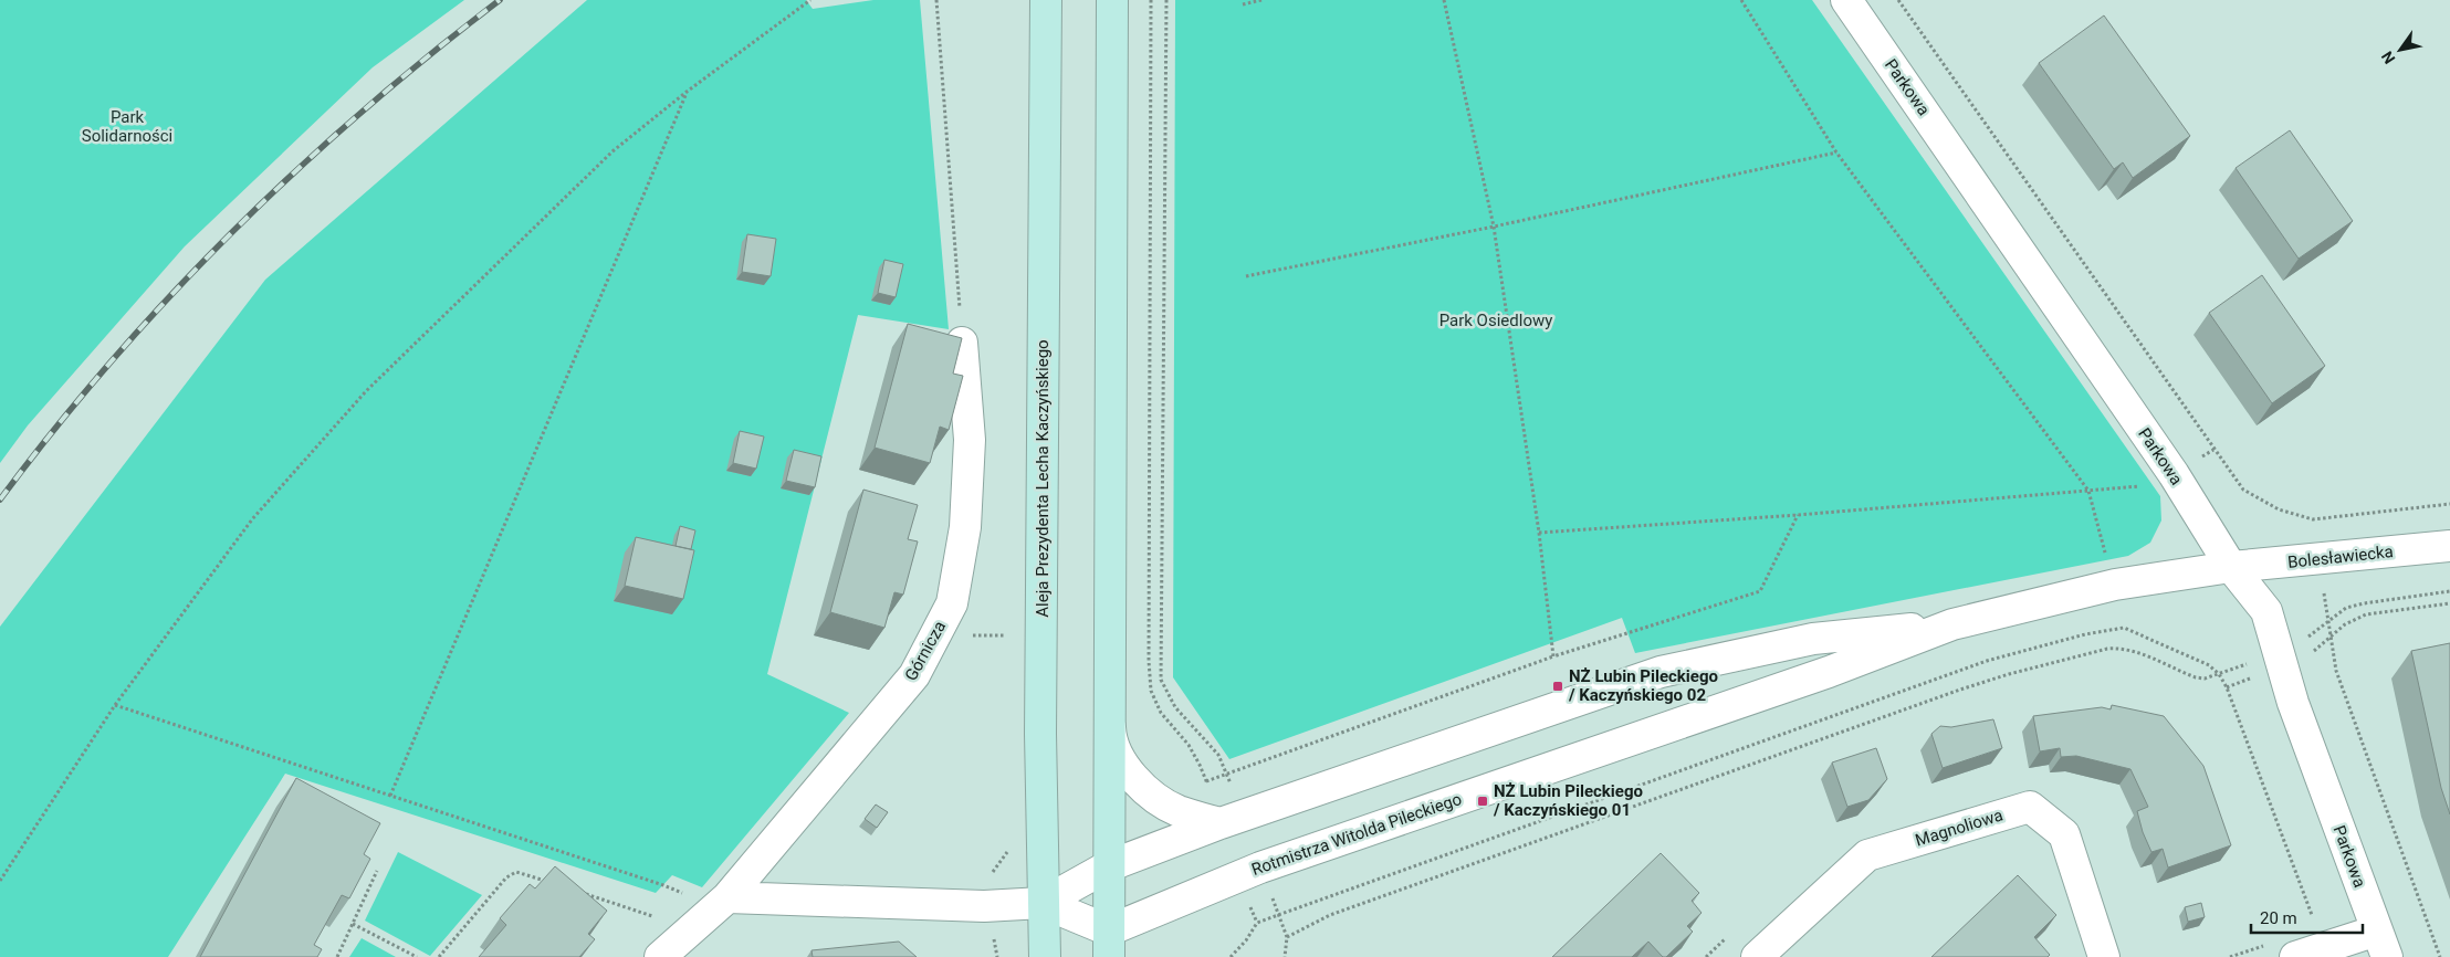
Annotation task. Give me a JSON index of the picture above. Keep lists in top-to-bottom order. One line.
{"streets":{"main road":["Aleja Prezydenta Lecha Kaczyńskiego"],"street":["Parkowa","Bolesławiecka","Górnicza","Magnoliowa","Rotmistrza Witolda Pileckiego"]},"crossings":[["Parkowa","Bolesławiecka"],["Parkowa","Rotmistrza Witolda Pileckiego"],["Aleja Prezydenta Lecha Kaczyńskiego","Rotmistrza Witolda Pileckiego"],["Bolesławiecka","Rotmistrza Witolda Pileckiego"]],"parks":["Park Solidarności","Park Osiedlowy"],"places":{"transit":["NŻ Lubin Pileckiego / Kaczyńskiego 02","NŻ Lubin Pileckiego / Kaczyńskiego 01"]},"scale_bar":"20 m","north":"bottom left"}
